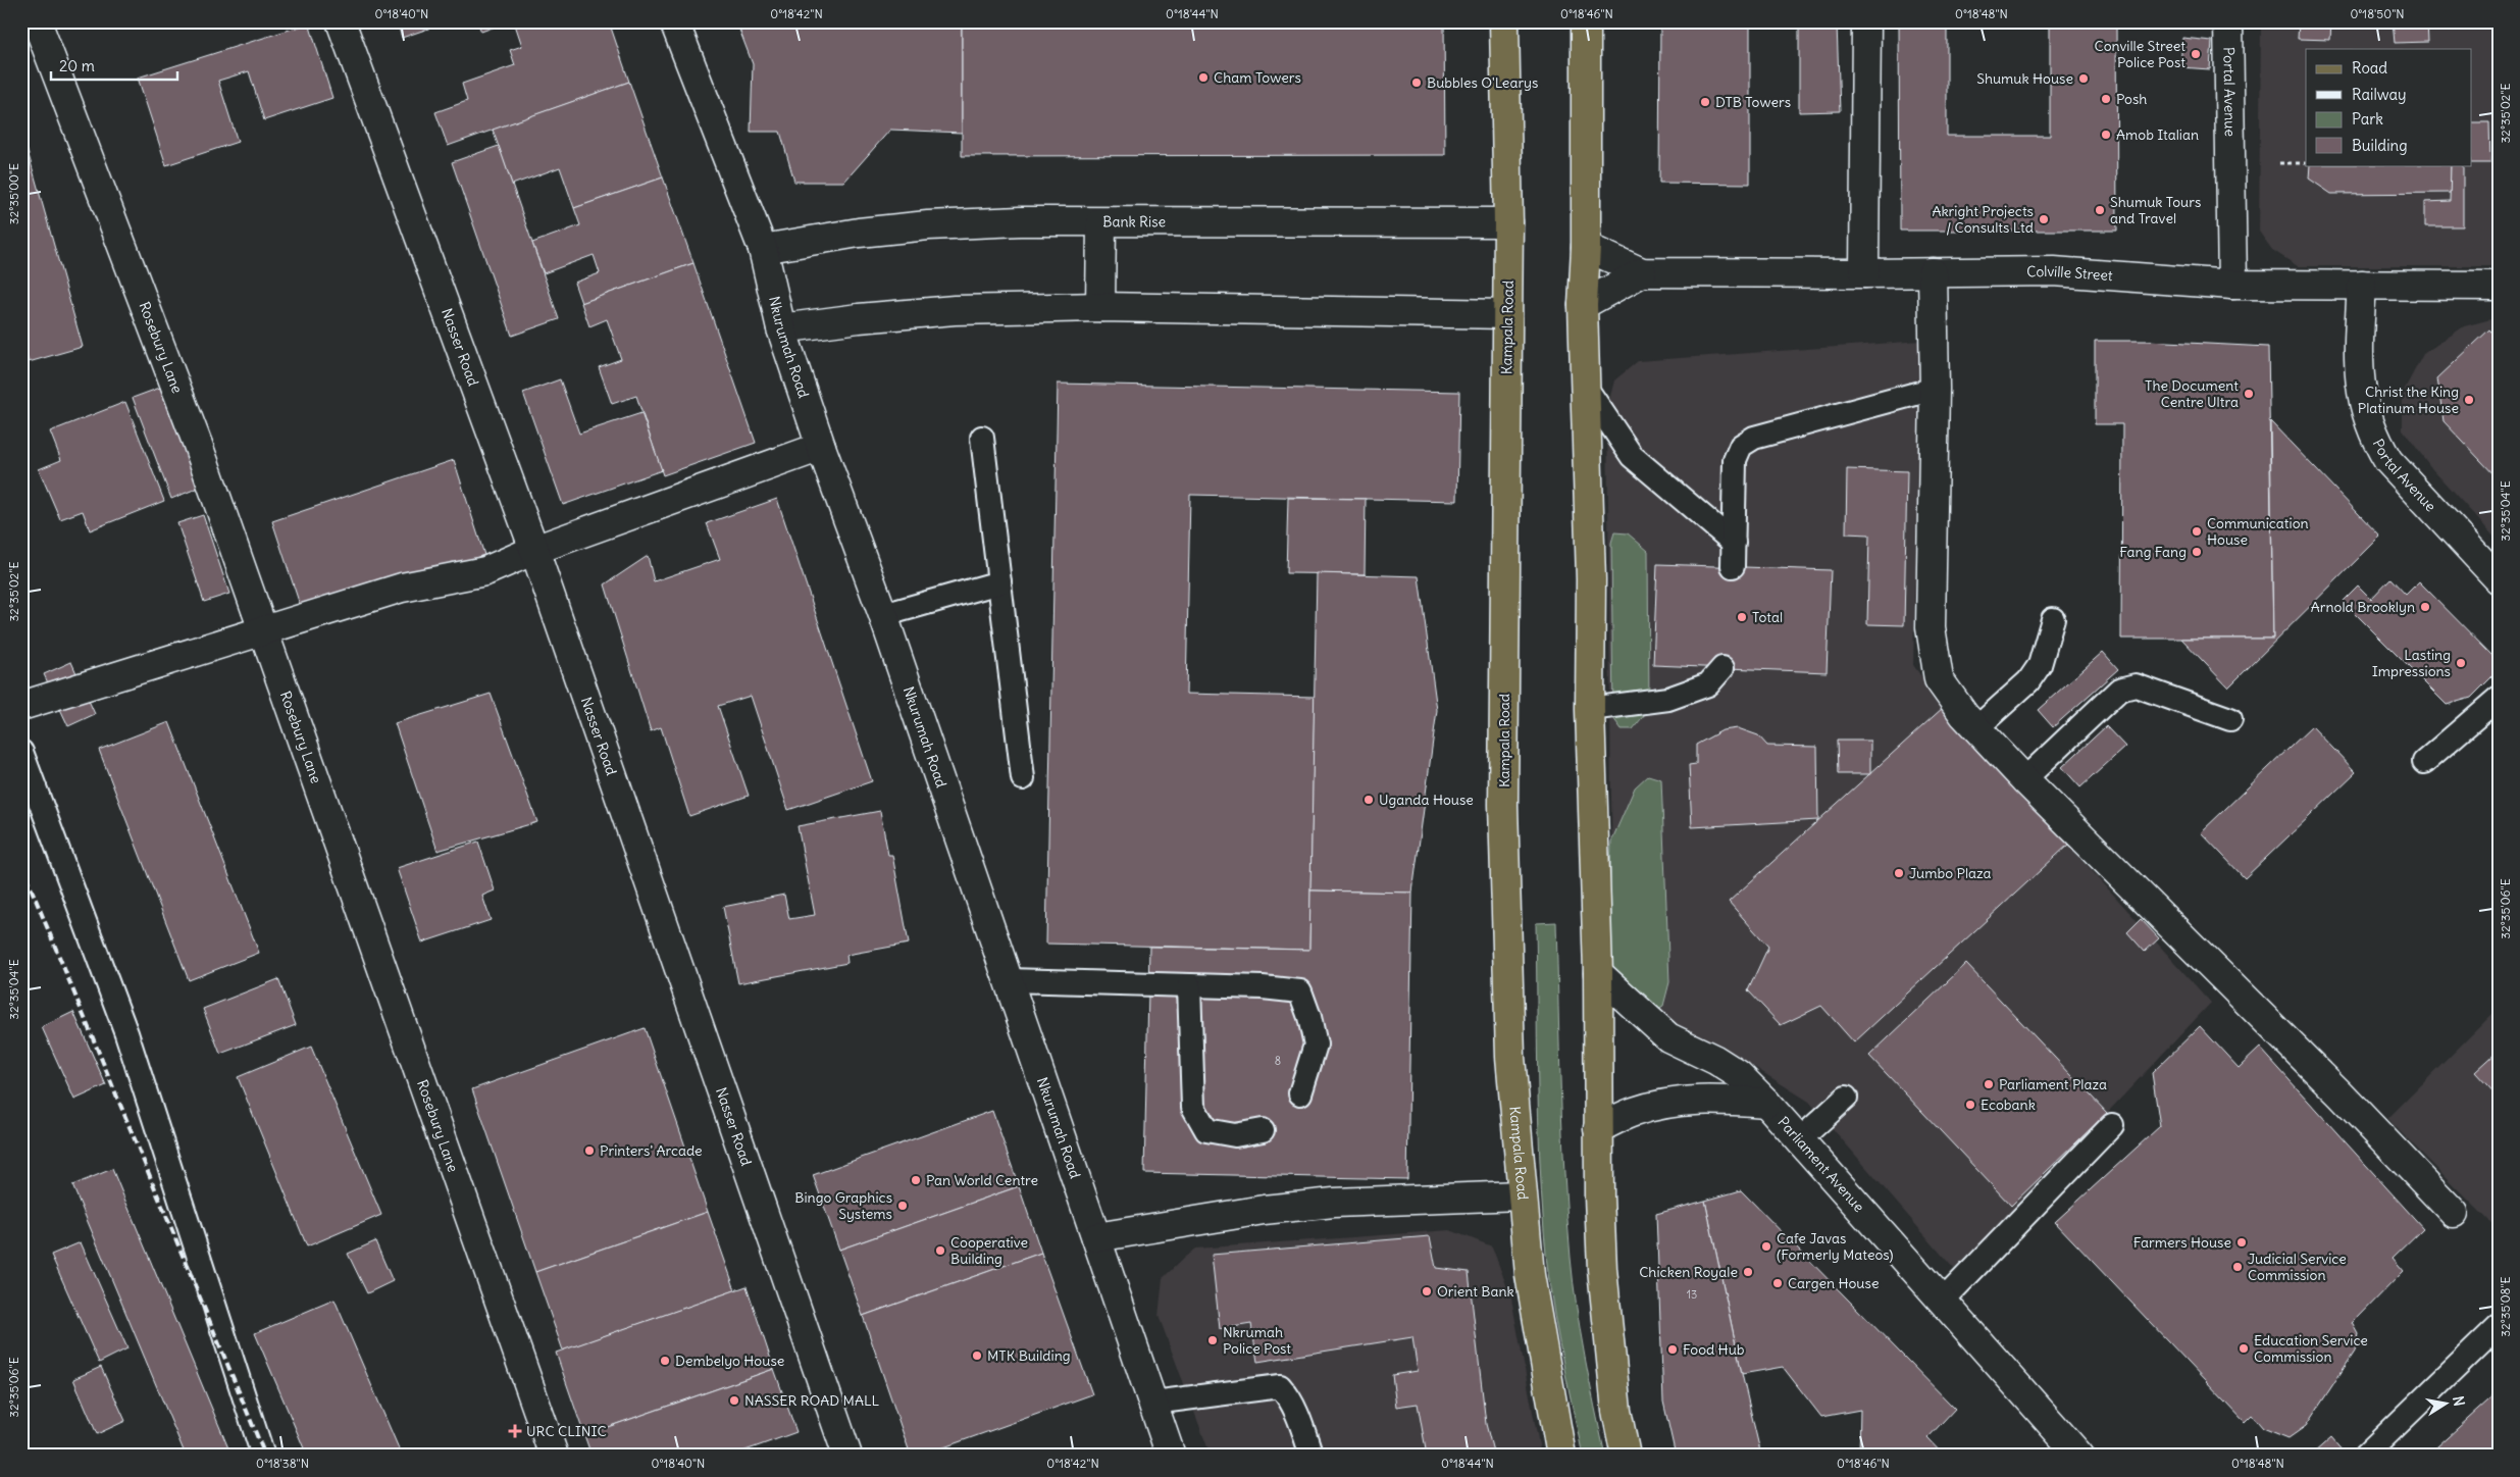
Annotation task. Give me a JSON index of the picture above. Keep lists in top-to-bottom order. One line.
{"streets":{"main road":["Kampala Road"],"street":["Portal Avenue","Bank Rise","Colville Street","Nkurumah Road","Rosebury Lane","Nasser Road","Parliament Avenue"]},"crossings":[["Portal Avenue","Colville Street"],["Bank Rise","Kampala Road"],["Bank Rise","Nkurumah Road"]],"places":{"other":["Conville Street Police Post","Cham Towers","Shumuk House","Bubbles O'Learys","Posh","DTB Towers","Amob Italian","Shumuk Tours and Travel","Akright Projects / Consults Ltd","The Document Centre Ultra","Christ the King Platinum House","Communication House","Fang Fang","Arnold Brooklyn","Total","Lasting Impressions","Uganda House","Jumbo Plaza","Parliament Plaza","Ecobank","Printers' Arcade","Pan World Centre","Bingo Graphics Systems","Farmers House","Cafe Javas (Formerly Mateos)","Cooperative Building","Judicial Service Commission","Chicken Royale","Cargen House","Orient Bank","Nkrumah Police Post","Education Service Commission","Food Hub","MTK Building","Dembelyo House","NASSER ROAD MALL"],"health":["URC CLINIC"]},"house_numbers":["8","13"],"legend":["Road","Railway","Park","Building"],"scale_bar":"20 m","north":"right","coordinates":["0°18'40\"N","0°18'42\"N","0°18'44\"N","0°18'46\"N","0°18'48\"N","0°18'50\"N","32°35'02\"E","32°35'00\"E","32°35'04\"E","32°35'06\"E","32°35'08\"E","0°18'38\"N"]}
